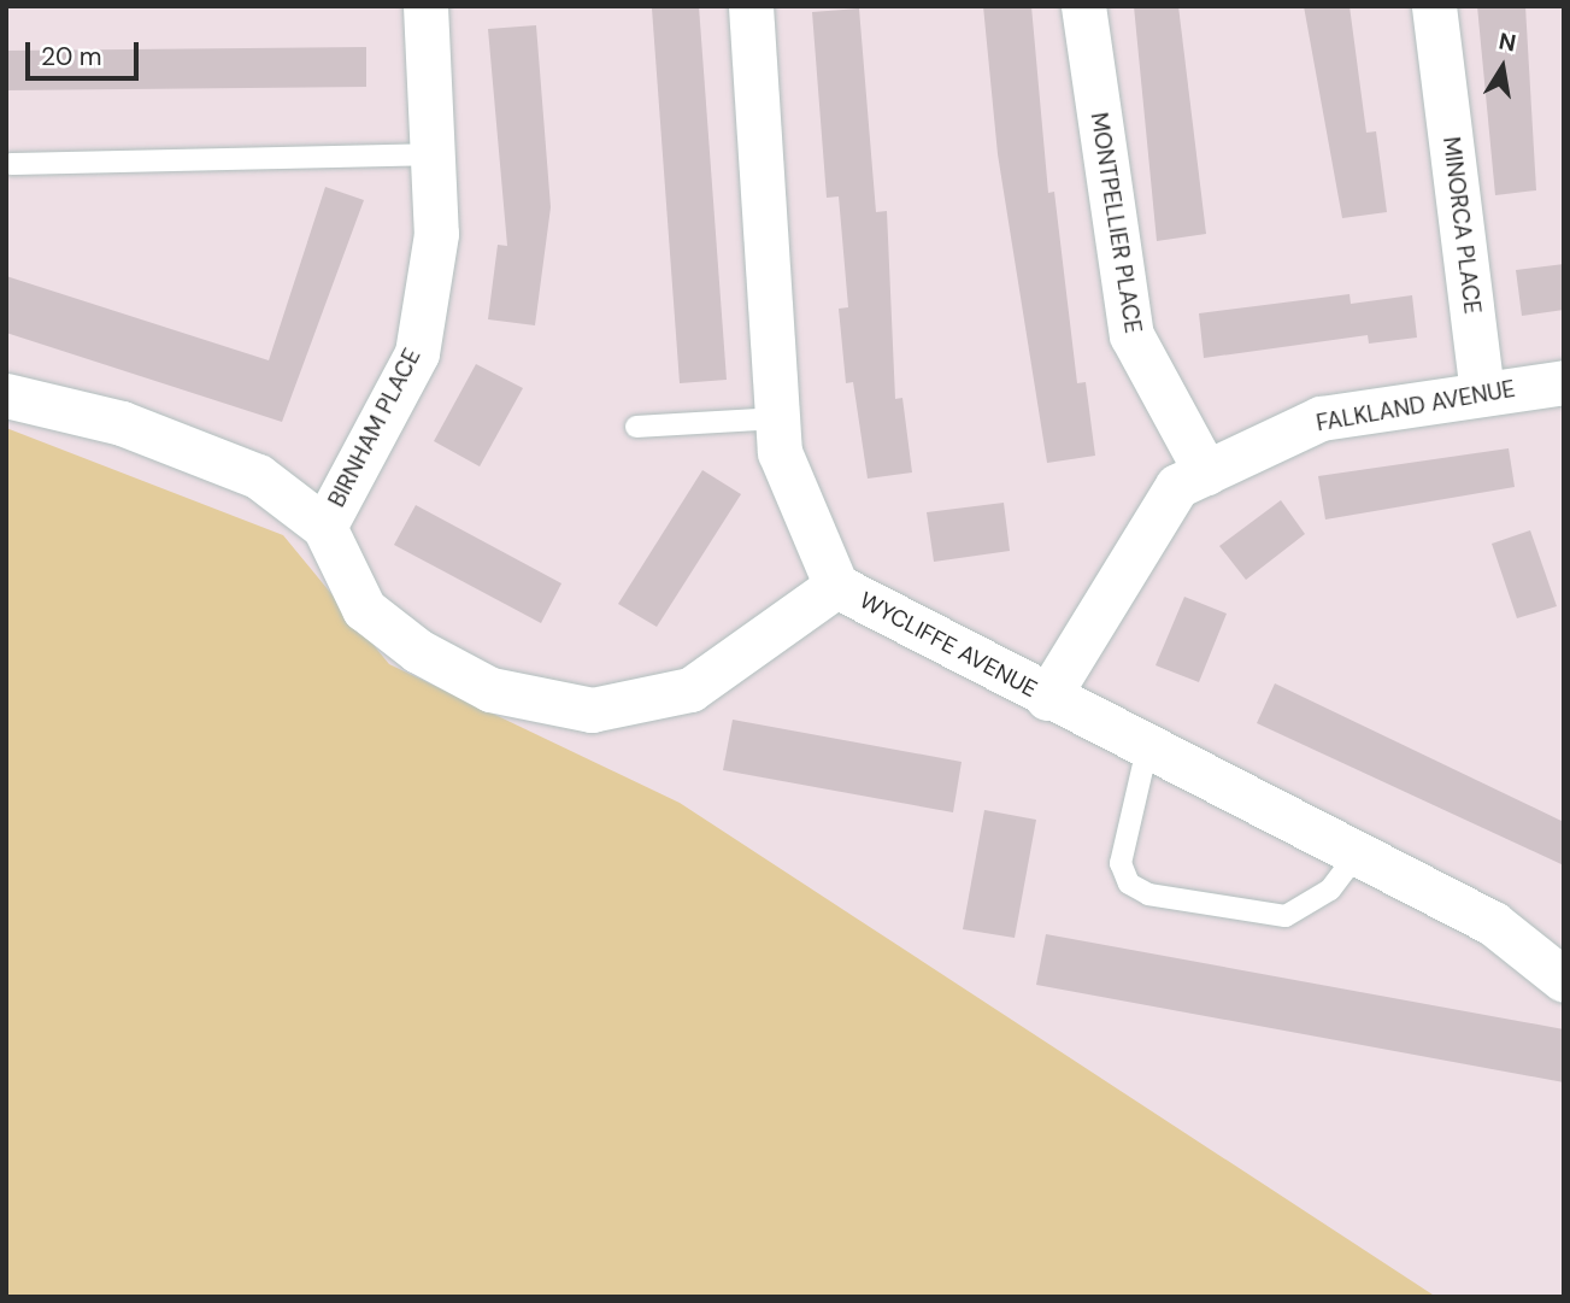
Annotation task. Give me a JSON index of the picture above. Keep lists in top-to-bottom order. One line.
{"streets":{"street":["MONTPELLIER PLACE","MINORCA PLACE","FALKLAND AVENUE","BIRNHAM PLACE","WYCLIFFE AVENUE"]},"crossings":[["MONTPELLIER PLACE","FALKLAND AVENUE"],["MINORCA PLACE","FALKLAND AVENUE"],["FALKLAND AVENUE","WYCLIFFE AVENUE"],["BIRNHAM PLACE","WYCLIFFE AVENUE"]],"scale_bar":"20 m","north":"top"}
